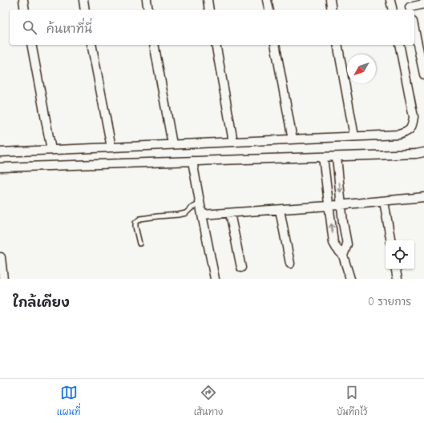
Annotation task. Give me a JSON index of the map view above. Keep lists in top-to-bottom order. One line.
{"north":"bottom left","page":{"search":"ค้นหาที่นี่","heading":["ใกล้เคียง","0 รายการ"],"nav":["แผนที่","เส้นทาง","บันทึกไว้"]}}
